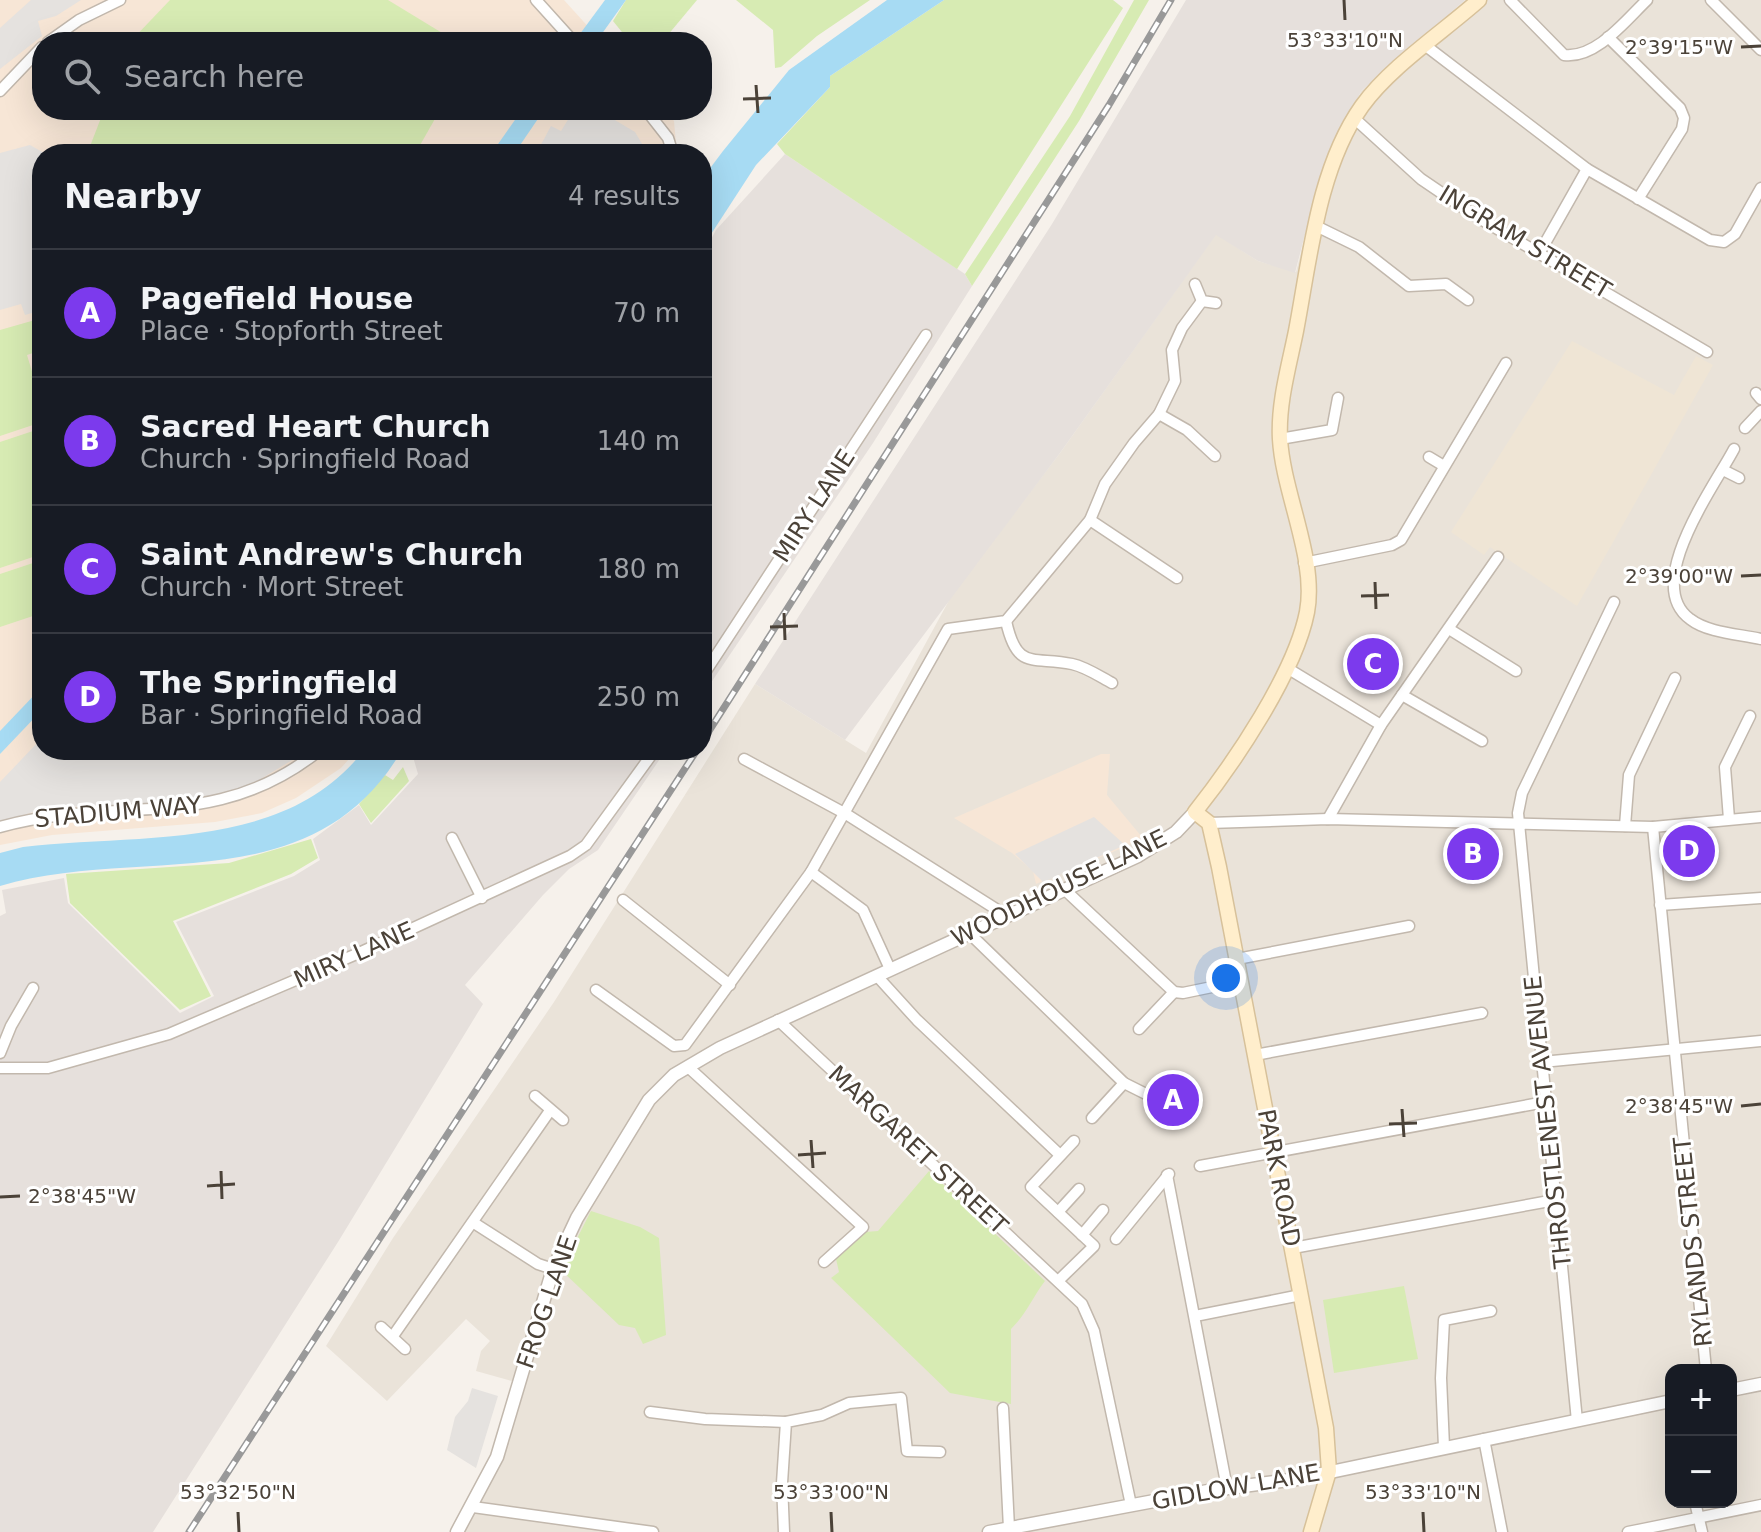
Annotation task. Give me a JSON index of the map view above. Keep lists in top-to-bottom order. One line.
{"streets":{"main road":["WOODHOUSE LANE","PARK ROAD"],"street":["INGRAM STREET","MIRY LANE","STADIUM WAY","THROSTLENEST AVENUE","MARGARET STREET","RYLANDS STREET","FROG LANE","GIDLOW LANE"]},"crossings":[["INGRAM STREET","WOODHOUSE LANE"],["WOODHOUSE LANE","MARGARET STREET"],["WOODHOUSE LANE","FROG LANE"],["THROSTLENEST AVENUE","GIDLOW LANE"],["MARGARET STREET","GIDLOW LANE"],["PARK ROAD","GIDLOW LANE"]],"page":{"search":"Search here","heading":["Nearby","4 results"],"list":[{"mark":"A","name":"Pagefield House","note":"Place · Stopforth Street","value":"70 m"},{"mark":"B","name":"Sacred Heart Church","note":"Church · Springfield Road","value":"140 m"},{"mark":"C","name":"Saint Andrew's Church","note":"Church · Mort Street","value":"180 m"},{"mark":"D","name":"The Springfield","note":"Bar · Springfield Road","value":"250 m"}],"pins":["C","D","B","A"],"map_buttons":["+","−"]},"coordinates":["53°33'10\"N","2°39'15\"W","2°39'00\"W","2°38'45\"W","53°32'50\"N","53°33'00\"N"]}
